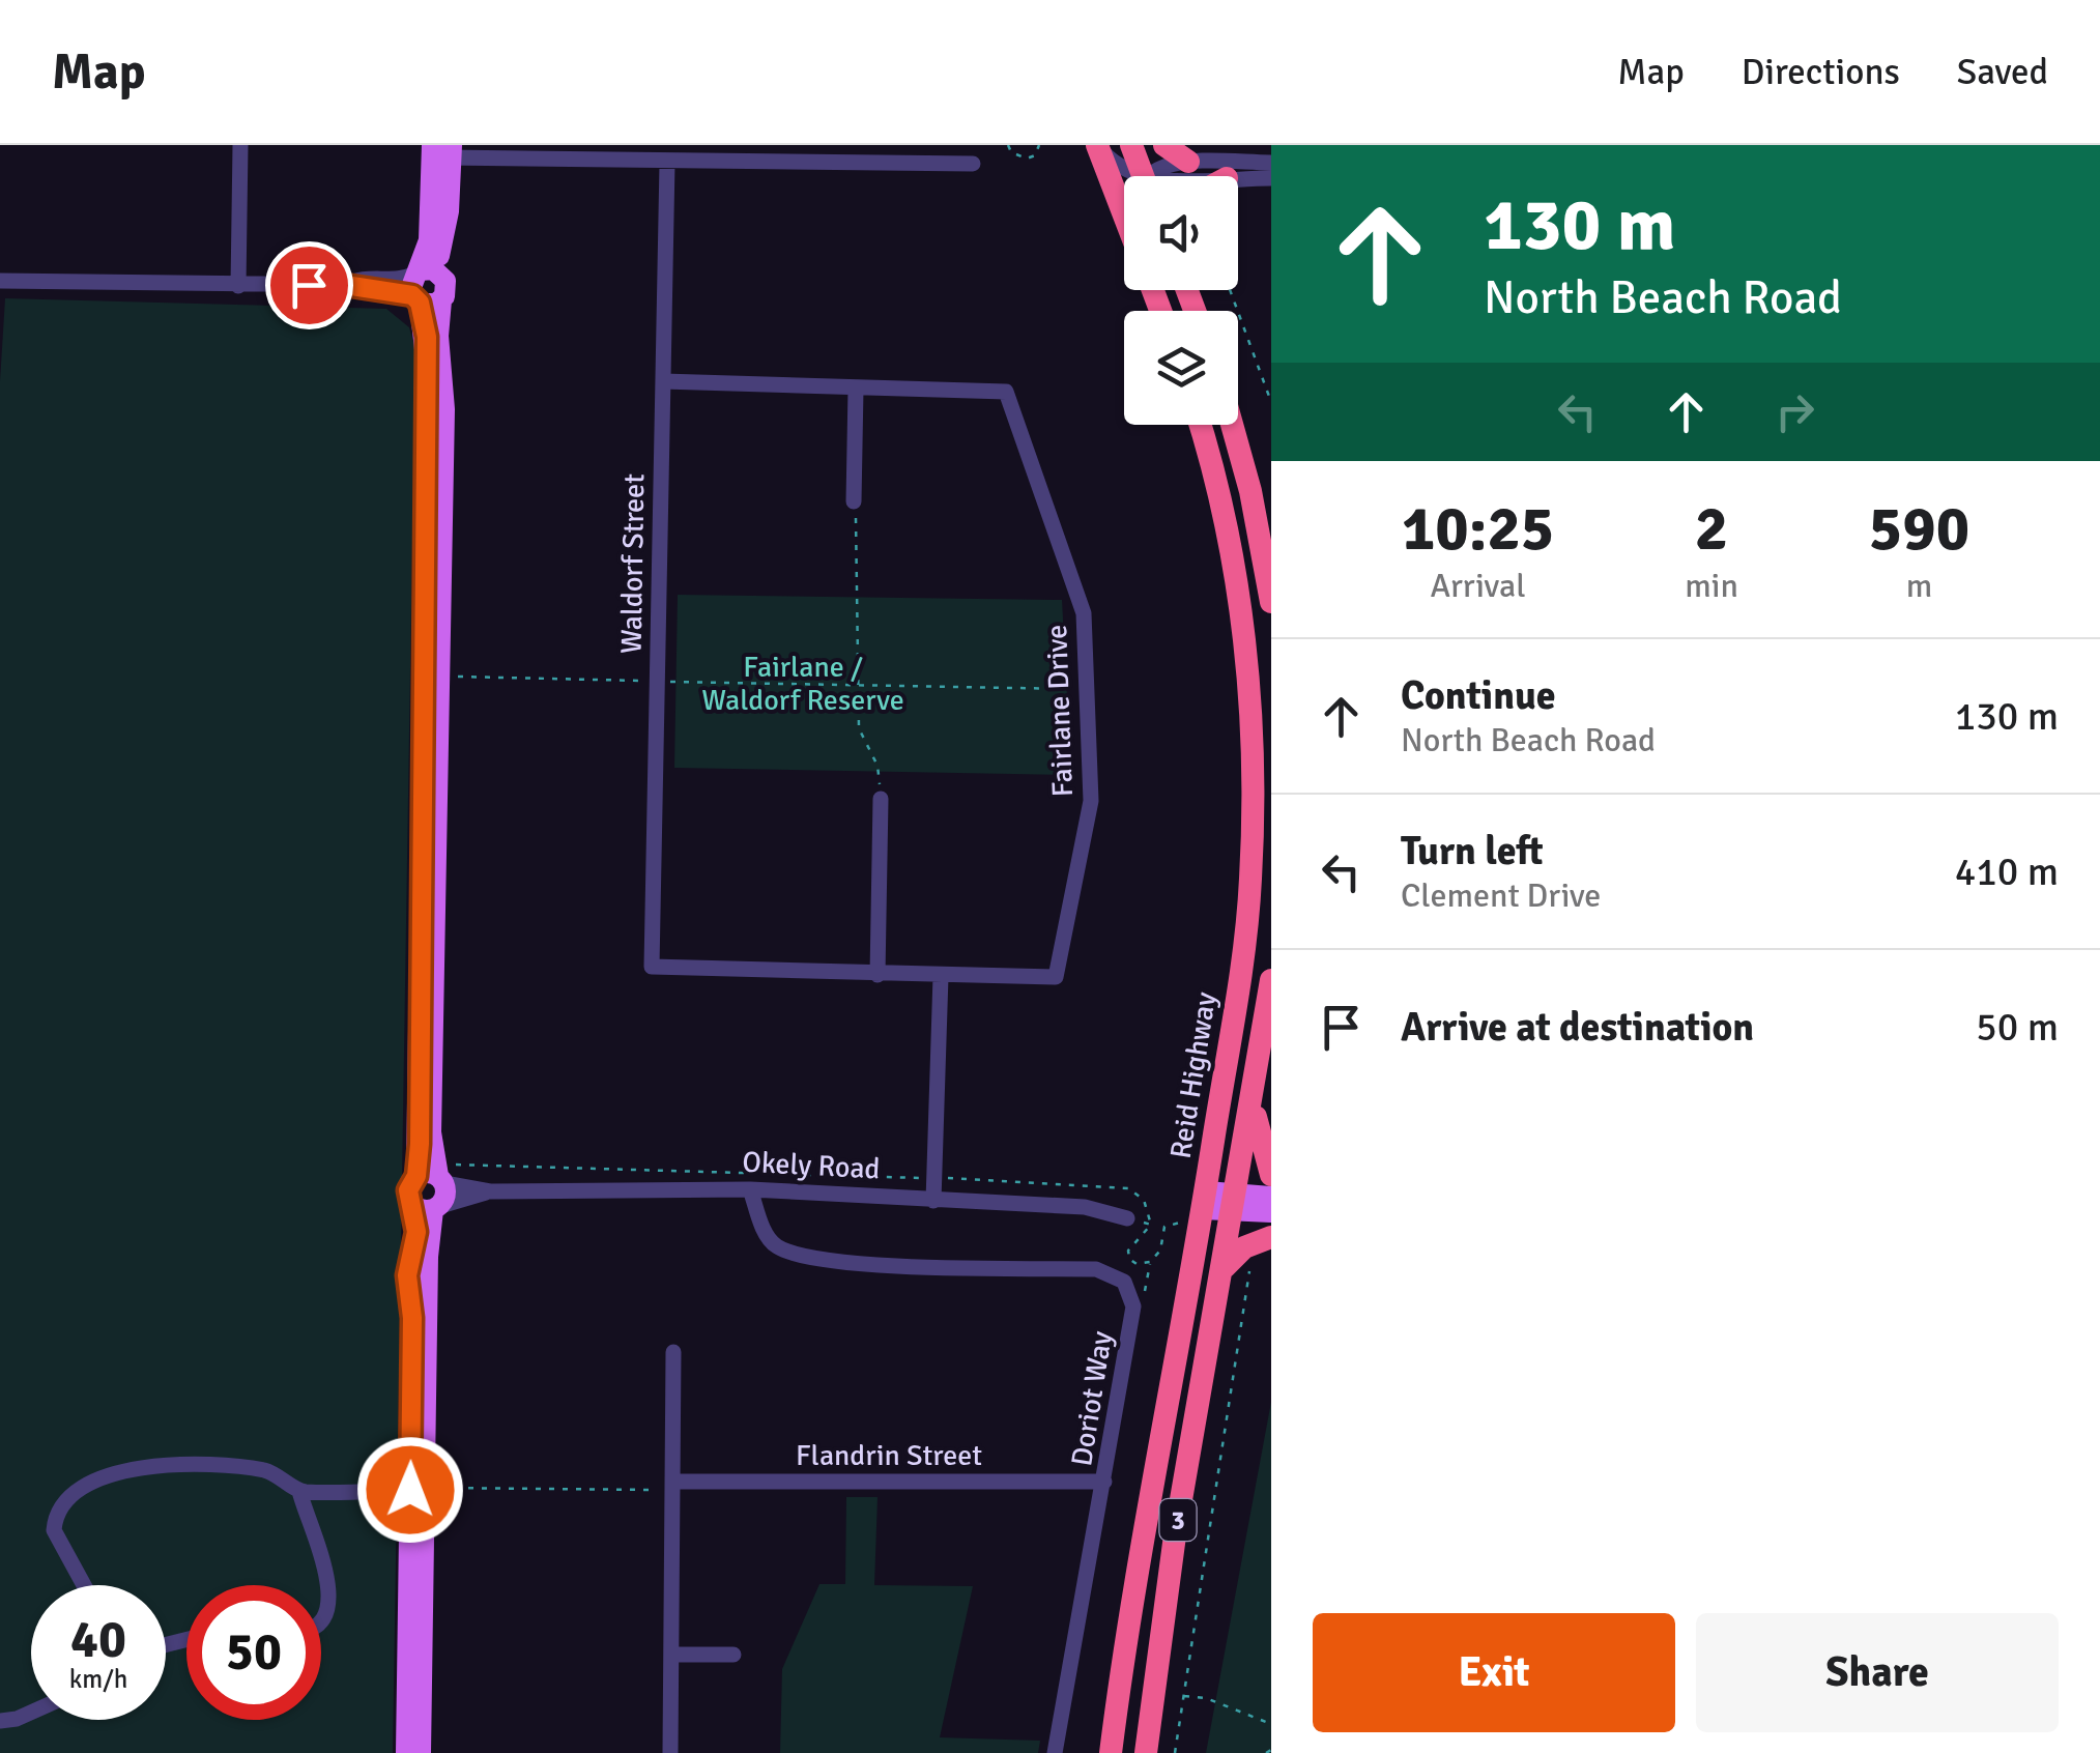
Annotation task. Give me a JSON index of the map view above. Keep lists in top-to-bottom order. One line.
{"streets":{"highway":["Reid Highway","3"],"street":["Waldorf Street","Fairlane Drive","Okely Road","Doriot Way","Flandrin Street"]},"crossings":[["Waldorf Street","Fairlane Drive"],["Okely Road","Doriot Way"],["Doriot Way","Flandrin Street"]],"parks":["Fairlane / Waldorf Reserve"],"page":{"header":"Map","nav":["Map","Directions","Saved"],"turn":["130 m","North Beach Road"],"eta":["10:25","Arrival","2","min","590","m"],"list":[{"name":"Continue","note":"North Beach Road","value":"130 m"},{"name":"Turn left","note":"Clement Drive","value":"410 m"},{"name":"Arrive at destination","value":"50 m"}],"speed":"40 km/h","limit":"50","buttons":["Exit","Share"]}}
